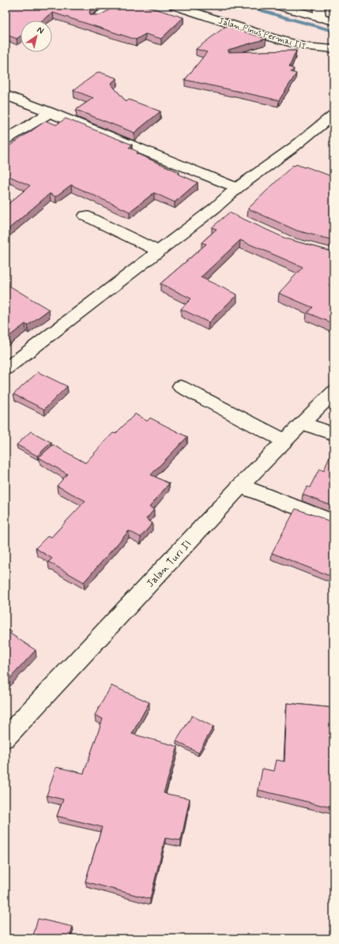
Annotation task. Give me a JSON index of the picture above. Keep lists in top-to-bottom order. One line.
{"streets":{"street":["Jalan Pinus Permai III","Jalan Turi II"]},"north":"top right"}
